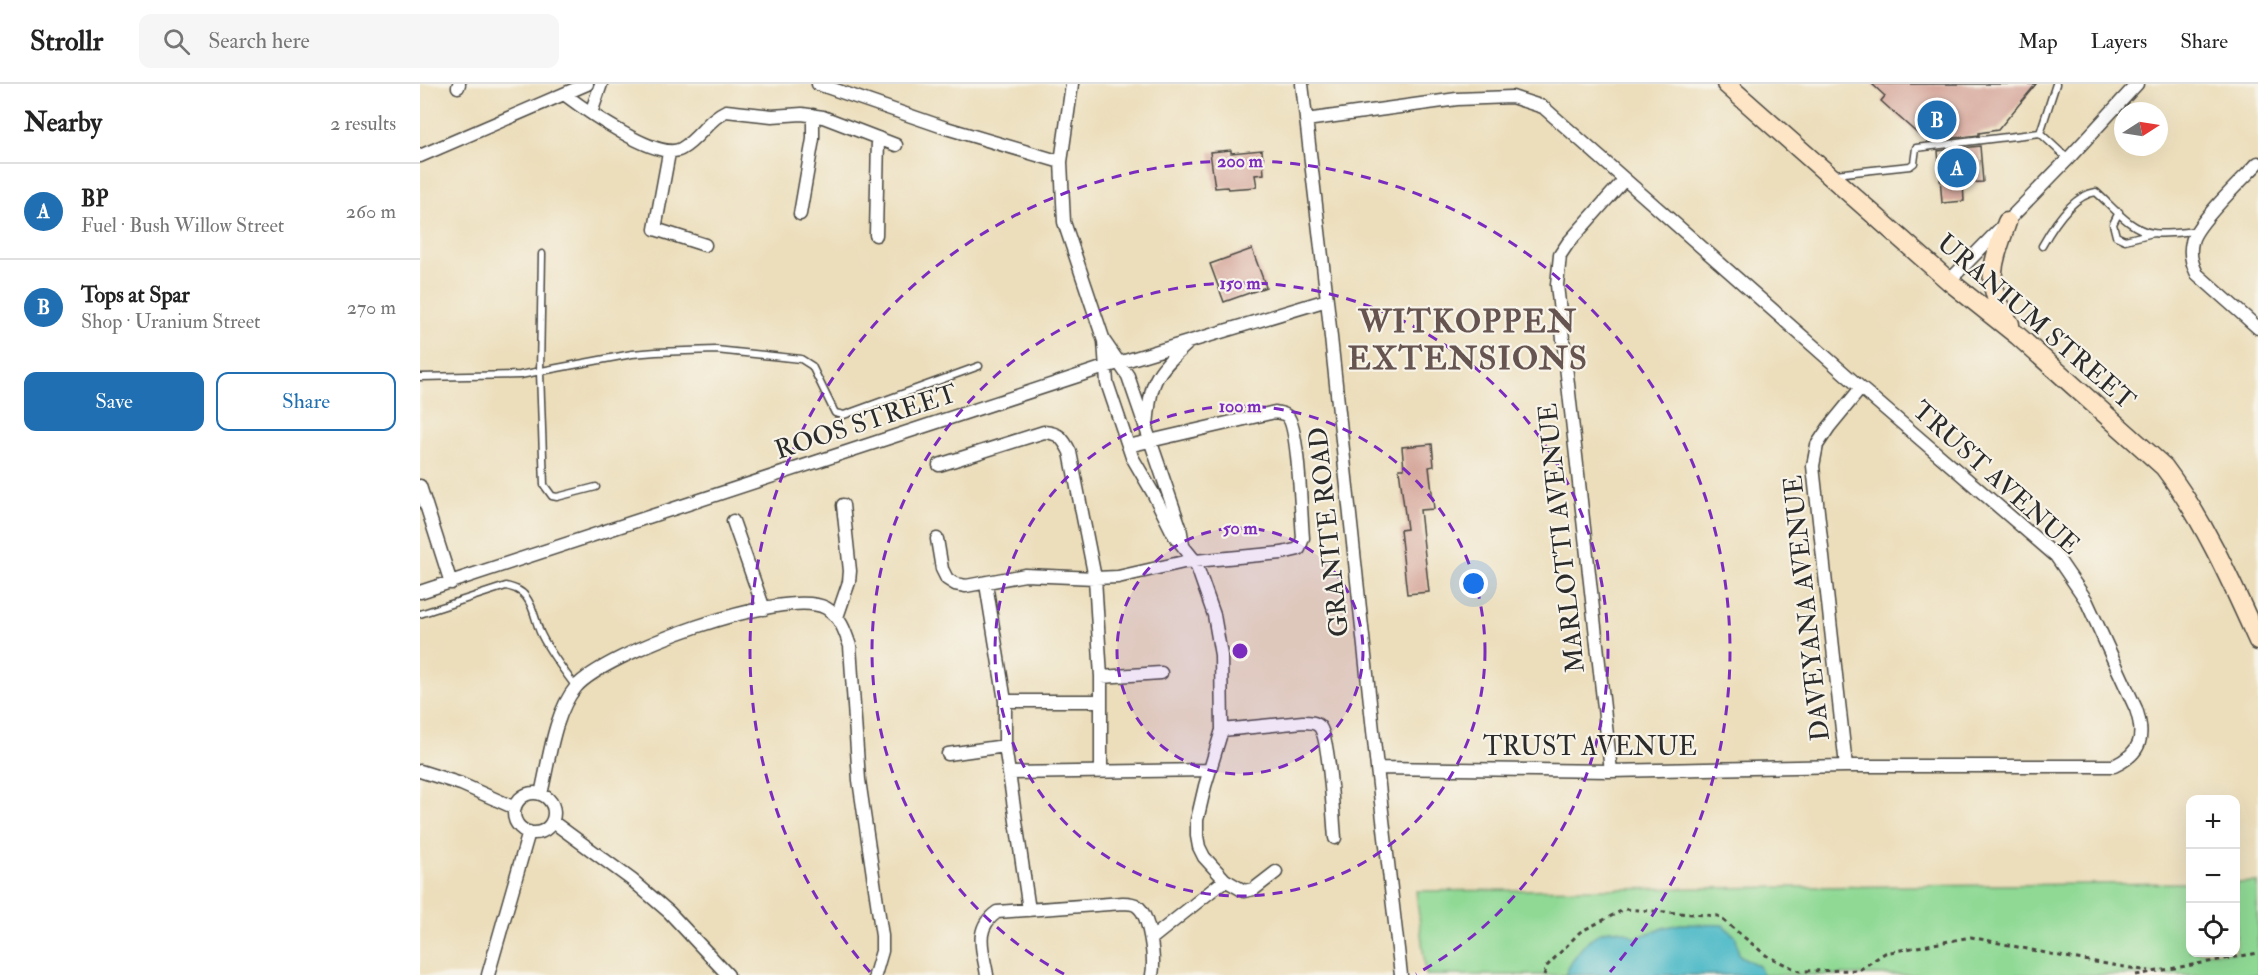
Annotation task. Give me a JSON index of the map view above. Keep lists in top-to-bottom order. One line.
{"streets":{"street":["URANIUM STREET","ROOS STREET","TRUST AVENUE","GRANITE ROAD","MARLOTTI AVENUE","DAVEYANA AVENUE"]},"crossings":[["ROOS STREET","GRANITE ROAD"],["TRUST AVENUE","GRANITE ROAD"],["TRUST AVENUE","MARLOTTI AVENUE"],["TRUST AVENUE","DAVEYANA AVENUE"]],"districts":["WITKOPPEN EXTENSIONS"],"north":"right","page":{"header":"Strollr","search":"Search here","nav":["Map","Layers","Share"],"heading":["Nearby","2 results"],"pins":["B","A"],"list":[{"mark":"A","name":"BP","note":"Fuel · Bush Willow Street","value":"260 m"},{"mark":"B","name":"Tops at Spar","note":"Shop · Uranium Street","value":"270 m"}],"buttons":["Save","Share"],"map_buttons":["+","−"]},"rings":["200 m","150 m","100 m","50 m"]}
